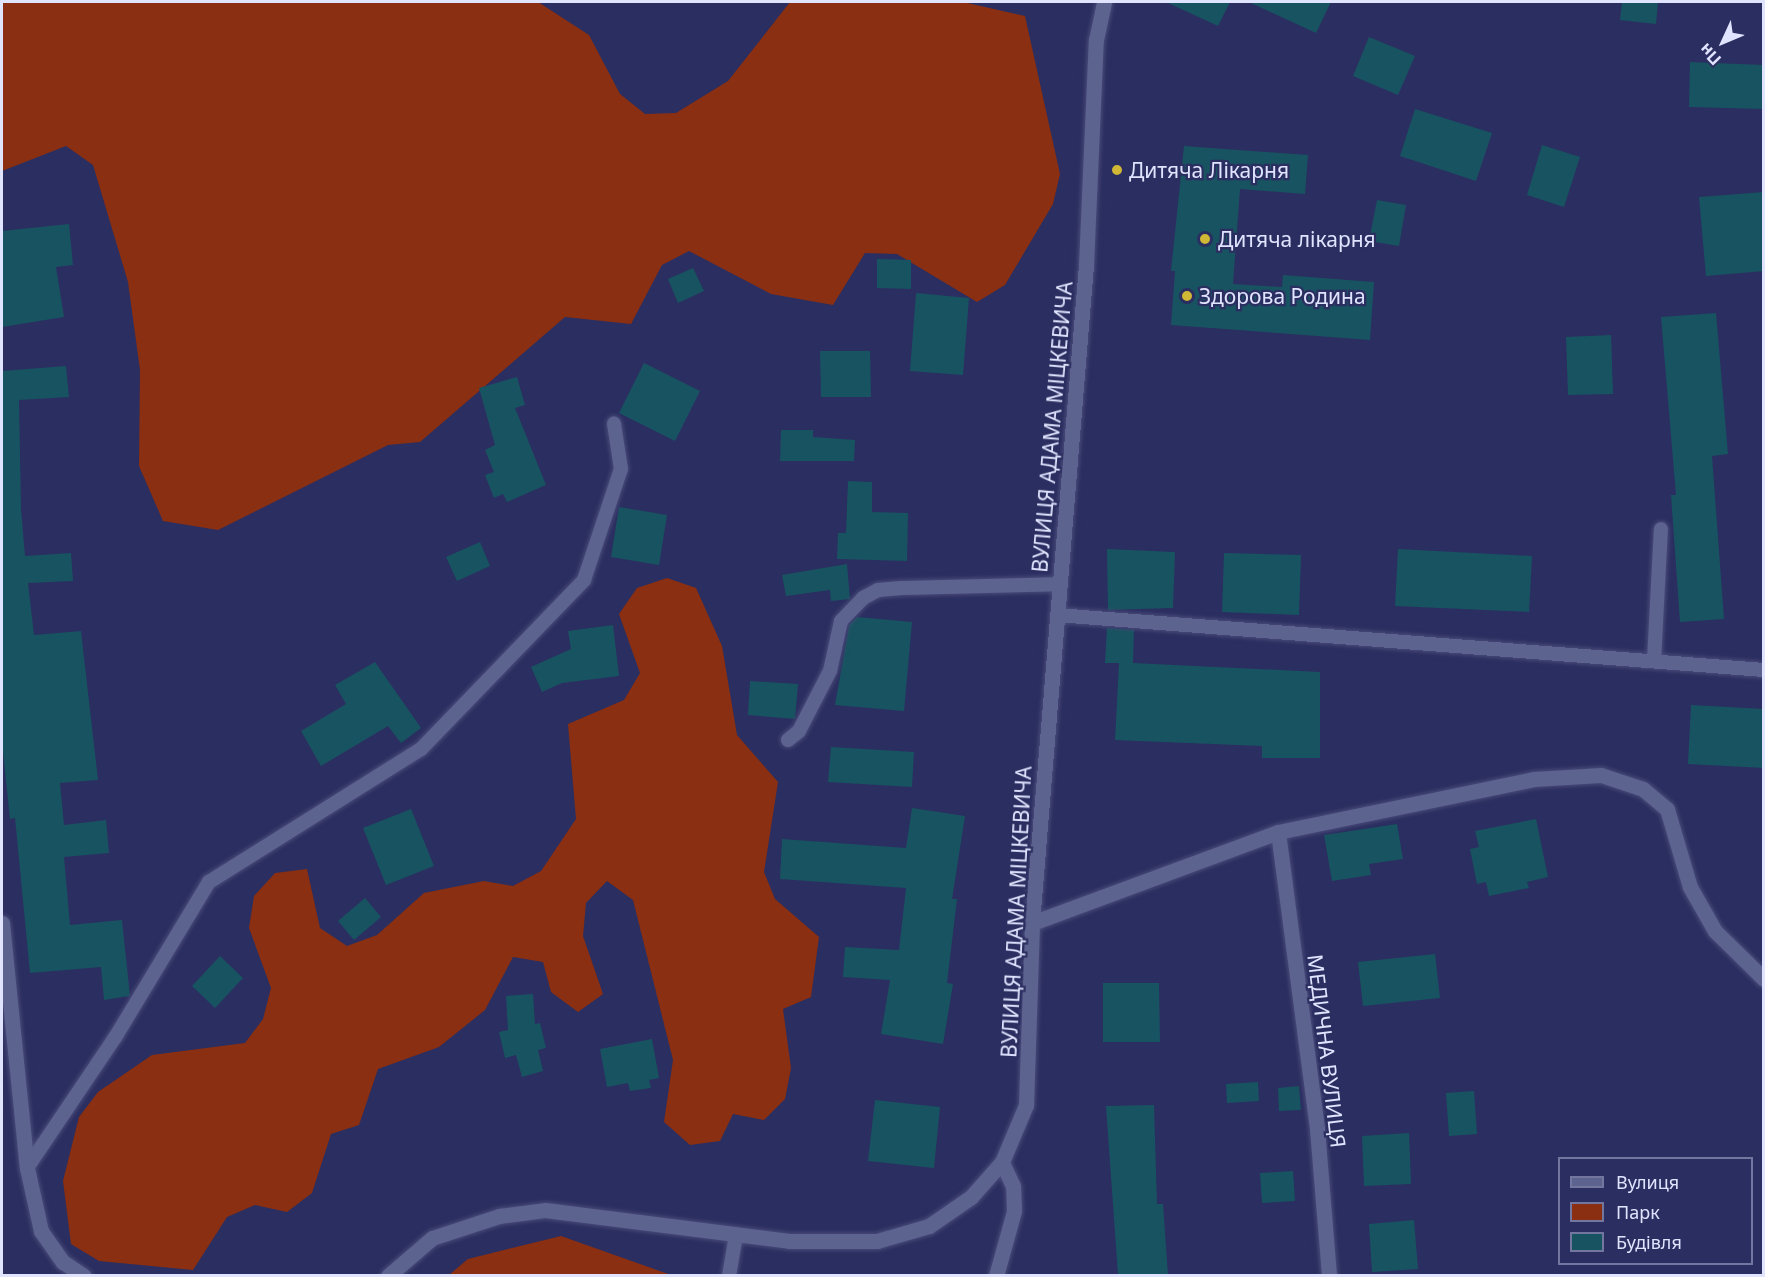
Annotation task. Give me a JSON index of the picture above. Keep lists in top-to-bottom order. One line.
{"streets":{"street":["ВУЛИЦЯ АДАМА МІЦКЕВИЧА","МЕДИЧНА ВУЛИЦЯ"]},"places":["Дитяча Лікарня","Дитяча лікарня","Здорова Родина"],"legend":["Вулиця","Парк","Будівля"],"north":"bottom left"}
